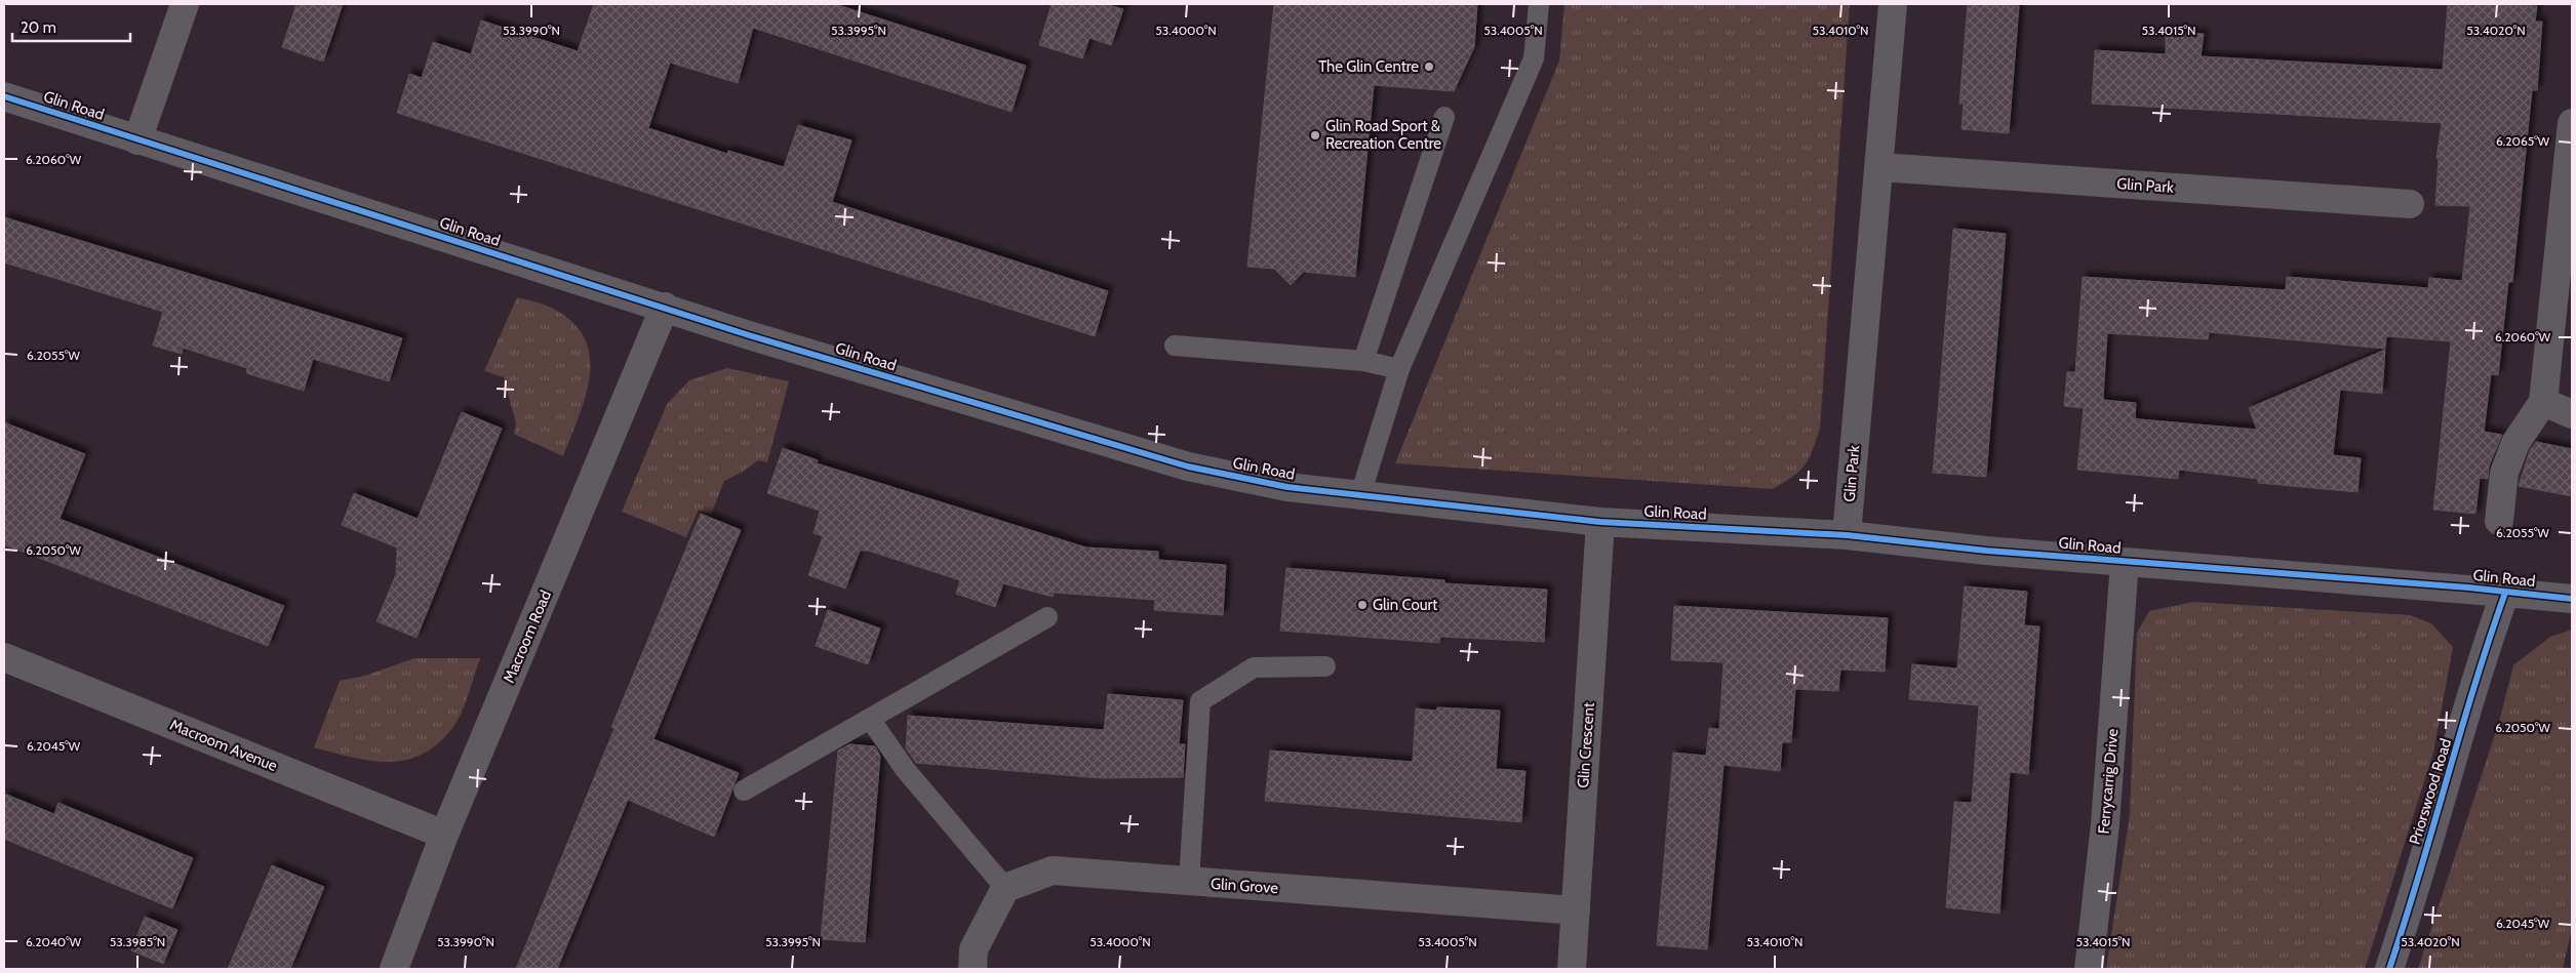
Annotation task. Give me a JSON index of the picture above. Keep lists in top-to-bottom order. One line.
{"streets":{"street":["Glin Road","Glin Park","Macroom Road","Macroom Avenue","Glin Crescent","Ferrycarrig Drive","Priorswood Road","Glin Grove"]},"crossings":[["Glin Road","Glin Park"],["Glin Road","Macroom Road"],["Glin Road","Glin Crescent"],["Glin Road","Ferrycarrig Drive"],["Glin Road","Priorswood Road"],["Macroom Road","Macroom Avenue"],["Glin Crescent","Glin Grove"]],"places":["The Glin Centre","Glin Road Sport & Recreation Centre","Glin Court"],"scale_bar":"20 m","coordinates":["53.3990°N","53.3995°N","53.4000°N","53.4005°N","53.4010°N","53.4015°N","53.4020°N","6.2065°W","6.2060°W","6.2055°W","6.2050°W","6.2045°W","6.2040°W","53.3985°N"]}
